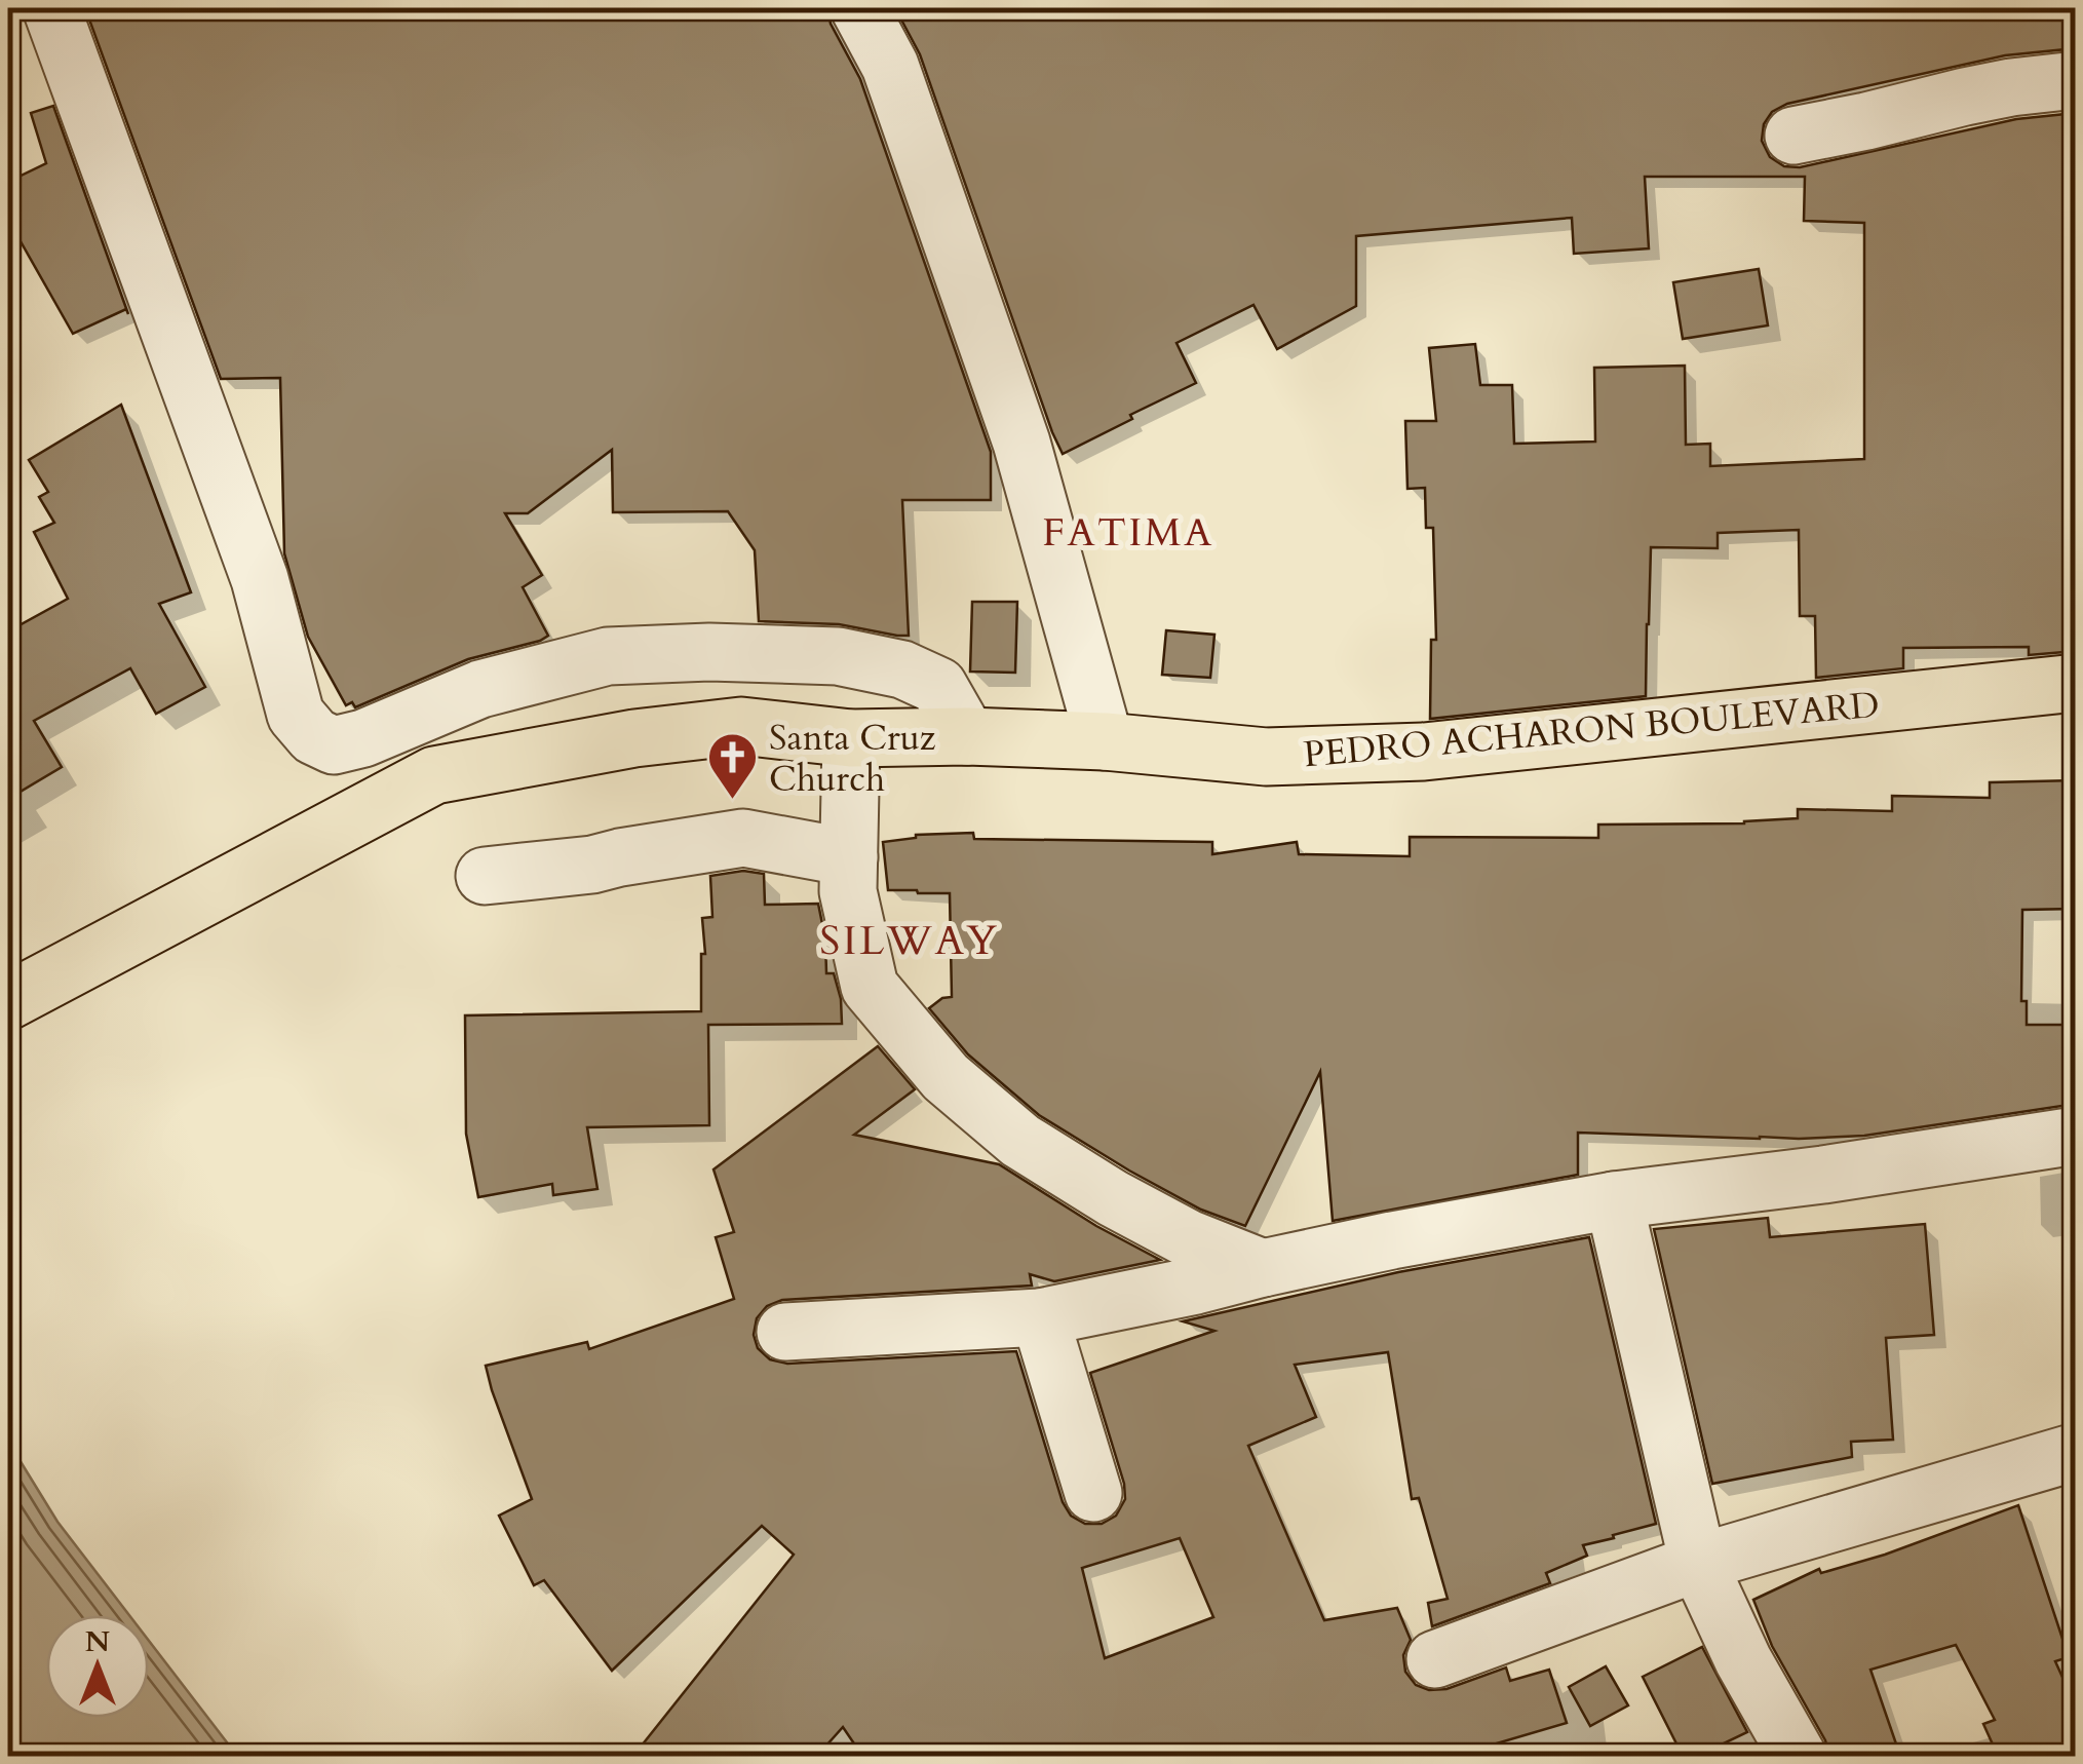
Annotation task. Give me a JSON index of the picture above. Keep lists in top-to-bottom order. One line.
{"streets":{"main road":["PEDRO ACHARON BOULEVARD"]},"districts":["FATIMA","SILWAY"],"places":{"church":["Santa Cruz Church"]},"north":"top"}
